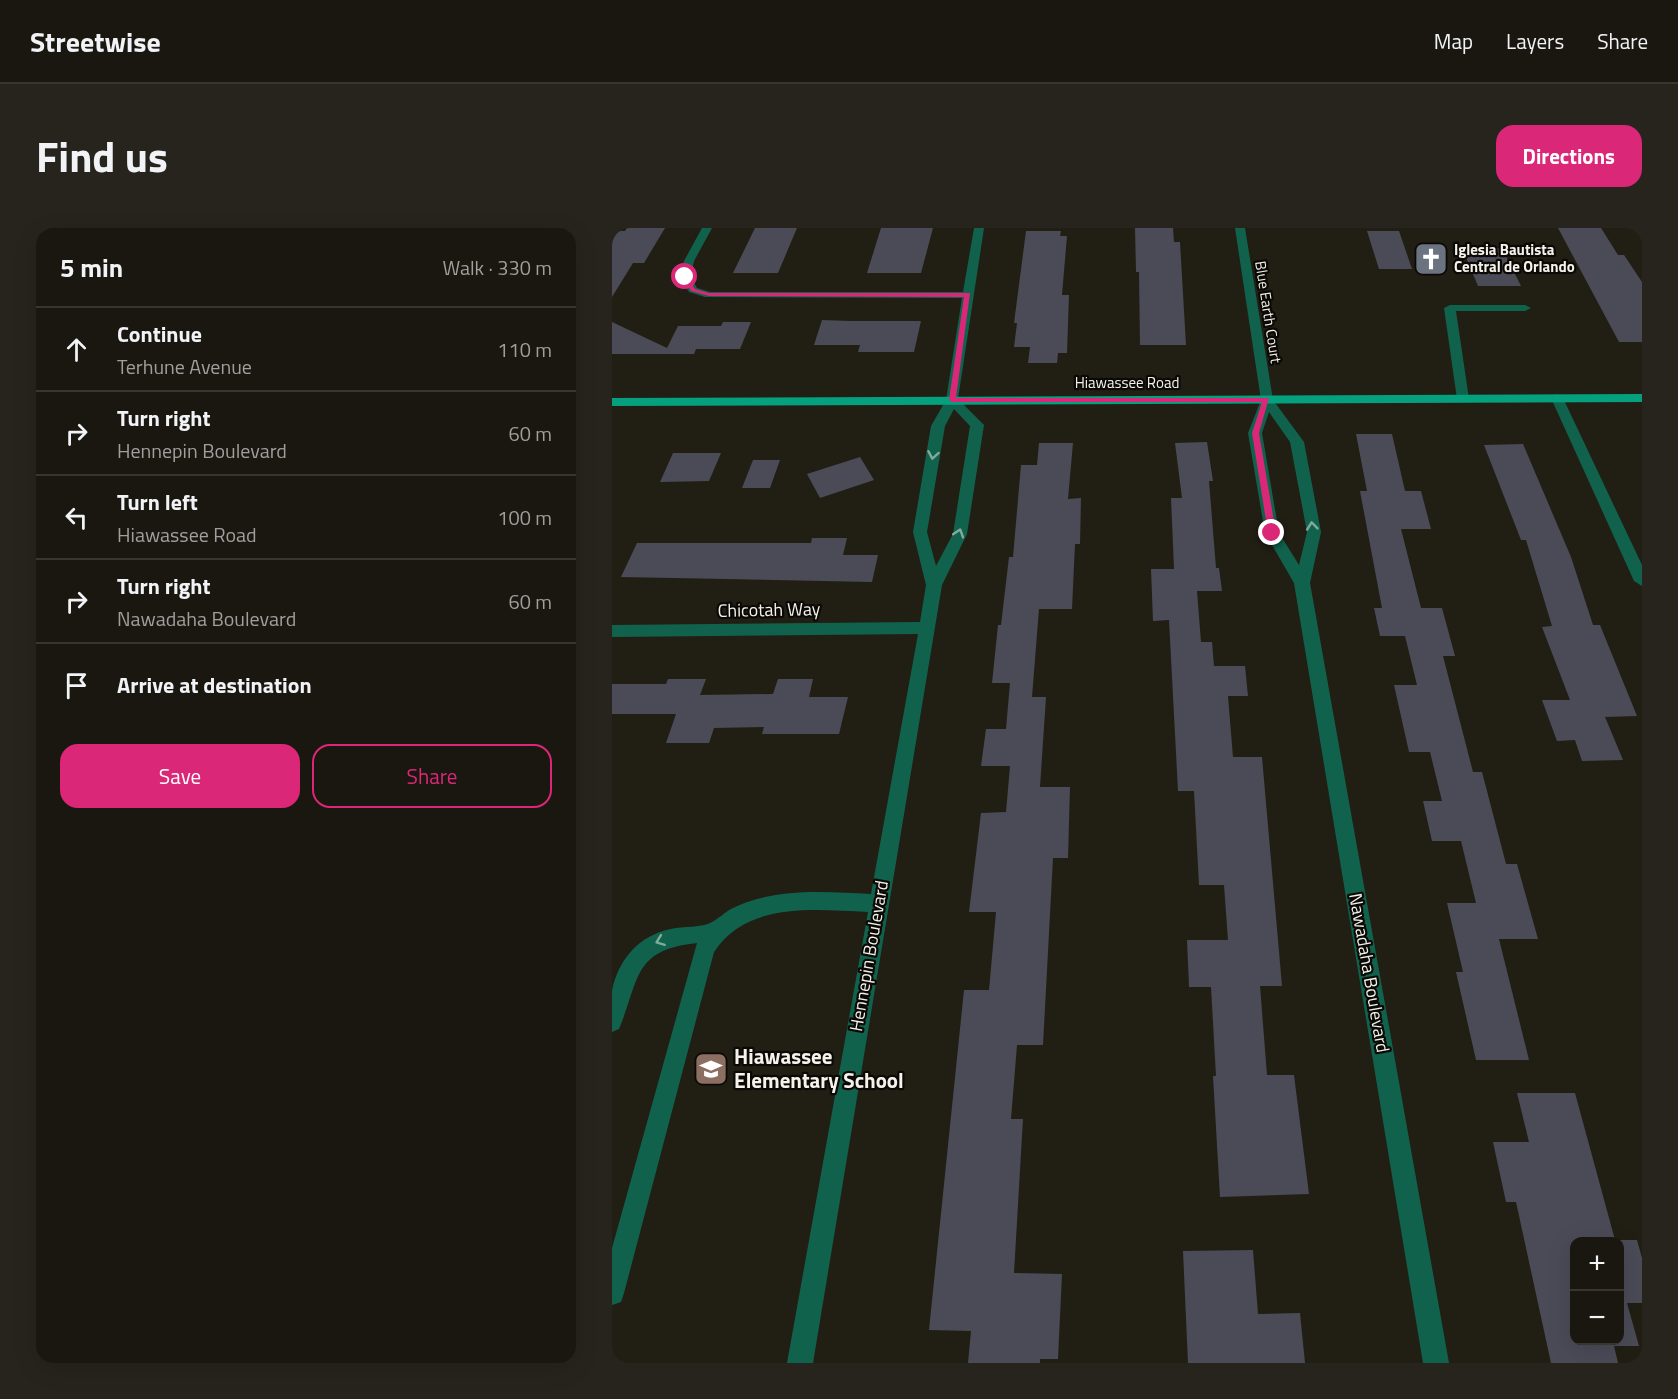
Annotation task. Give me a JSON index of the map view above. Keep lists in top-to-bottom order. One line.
{"streets":{"main road":["Hiawassee Road"],"street":["Blue Earth Court","Chicotah Way","Hennepin Boulevard","Nawadaha Boulevard"]},"crossings":[["Blue Earth Court","Hiawassee Road"],["Blue Earth Court","Nawadaha Boulevard"],["Hiawassee Road","Hennepin Boulevard"],["Hiawassee Road","Nawadaha Boulevard"],["Chicotah Way","Hennepin Boulevard"]],"places":{"church":["Iglesia Bautista Central de Orlando"],"school or university":["Hiawassee Elementary School"]},"page":{"header":"Streetwise","nav":["Map","Layers","Share"],"title":"Find us","buttons":["Directions",["Save","Share"]],"heading":["5 min","Walk · 330 m"],"list":[["Continue","Terhune Avenue","110 m"],["Turn right","Hennepin Boulevard","60 m"],["Turn left","Hiawassee Road","100 m"],["Turn right","Nawadaha Boulevard","60 m"],"Arrive at destination"],"map_buttons":["+","−"]}}
